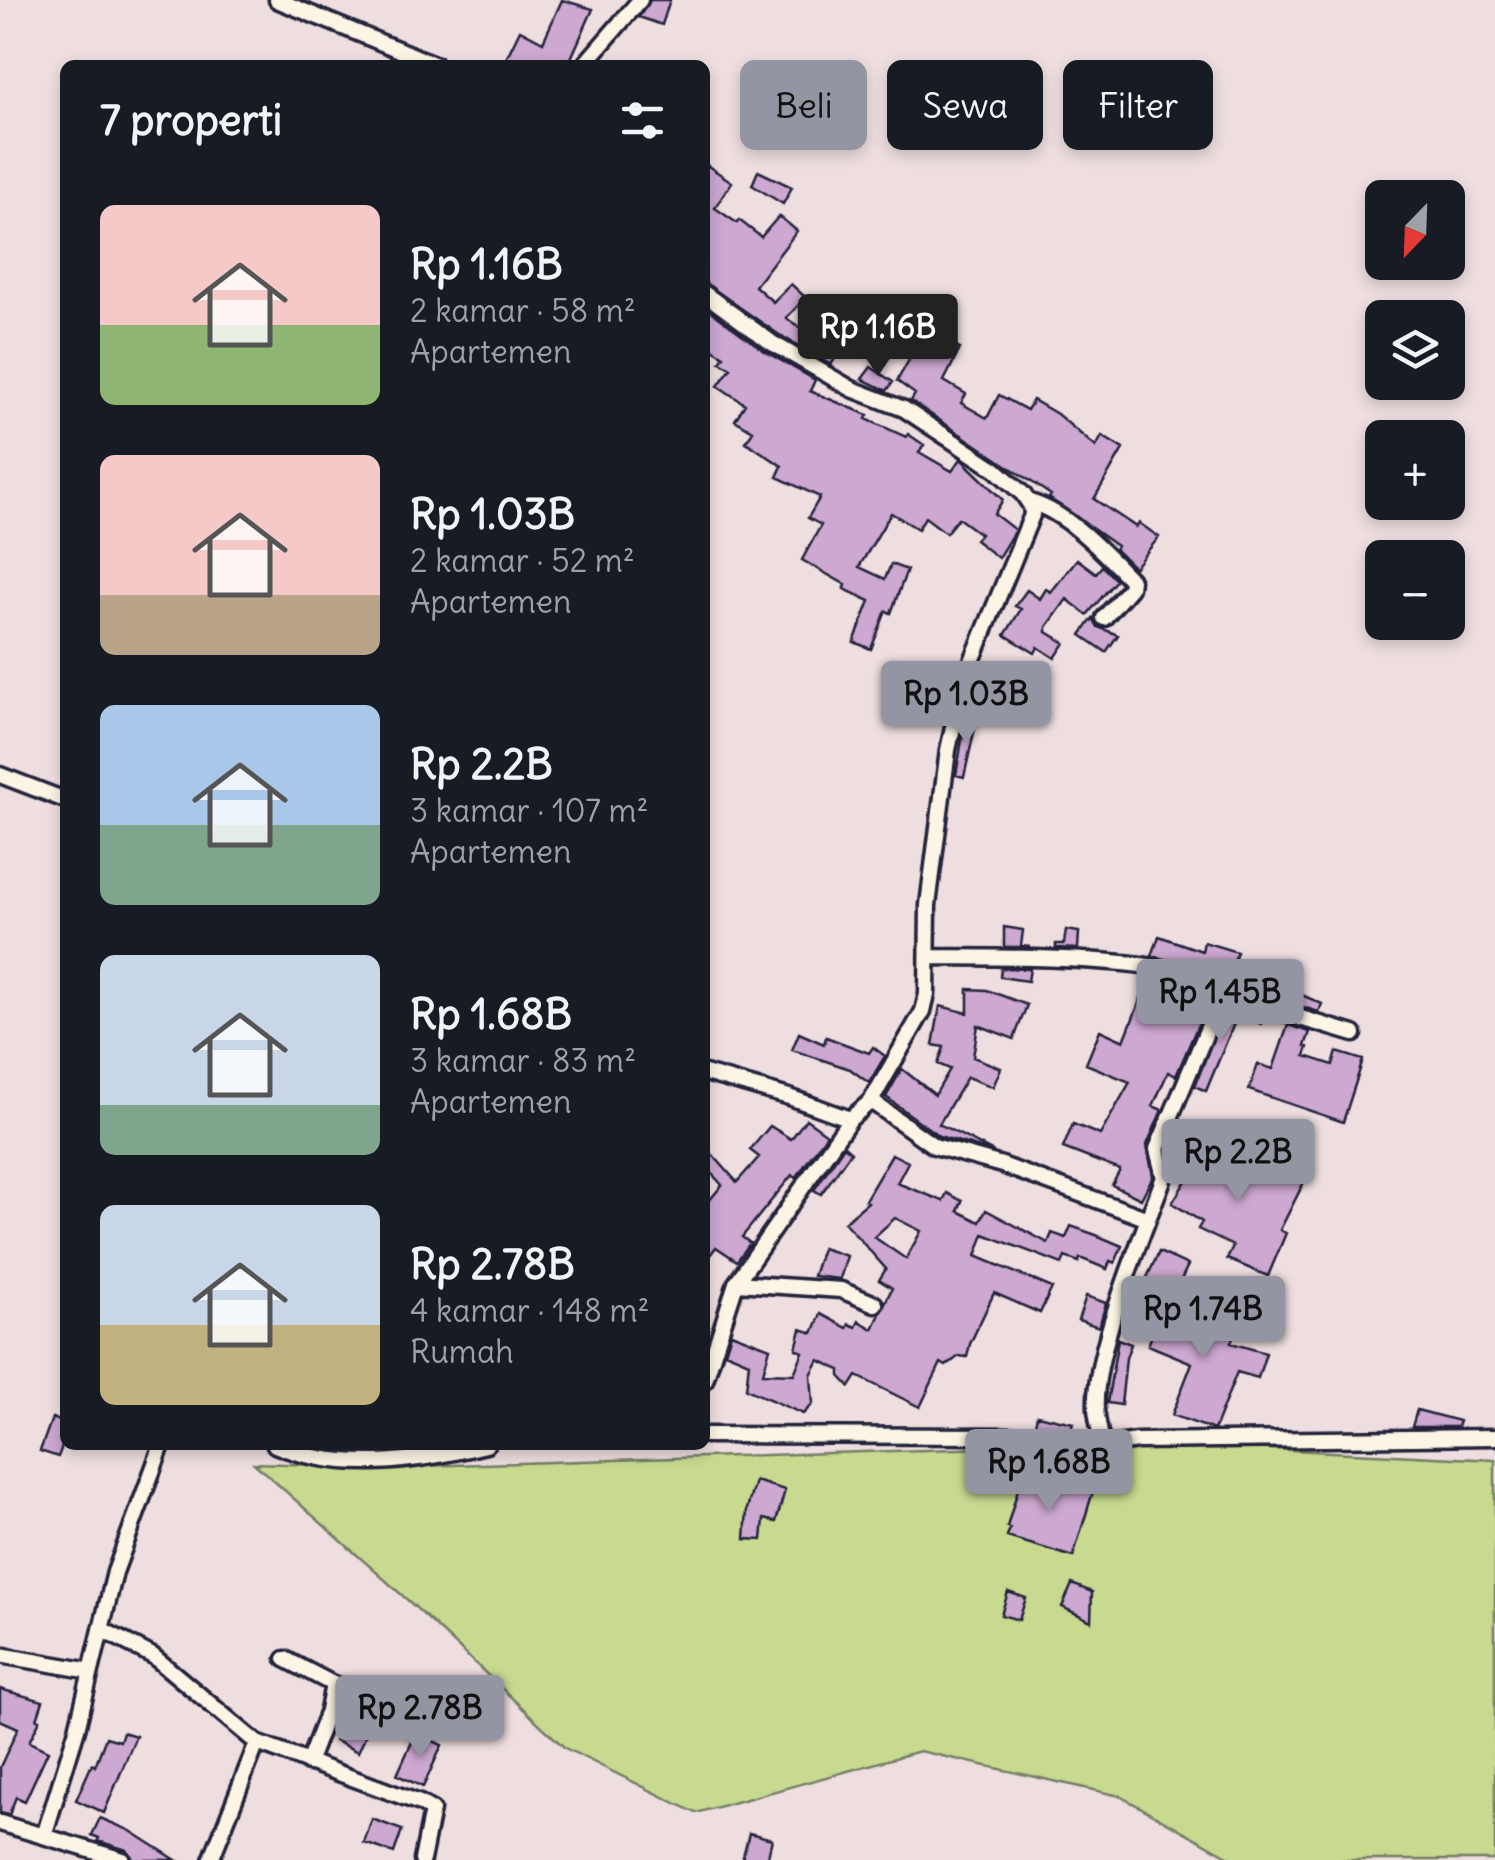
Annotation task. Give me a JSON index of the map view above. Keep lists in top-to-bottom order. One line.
{"north":"bottom left","page":{"chip":["Beli","Sewa","Filter"],"heading":"7 properti","map_buttons":["+","−"],"list":[{"name":"Rp 1.16B","note":"2 kamar · 58 m² · Apartemen"},{"name":"Rp 1.03B","note":"2 kamar · 52 m² · Apartemen"},{"name":"Rp 2.2B","note":"3 kamar · 107 m² · Apartemen"},{"name":"Rp 1.68B","note":"3 kamar · 83 m² · Apartemen"},{"name":"Rp 2.78B","note":"4 kamar · 148 m² · Rumah"}],"price":["Rp 1.16B","Rp 1.03B","Rp 1.45B","Rp 2.2B","Rp 1.74B","Rp 1.68B","Rp 2.78B"]}}
